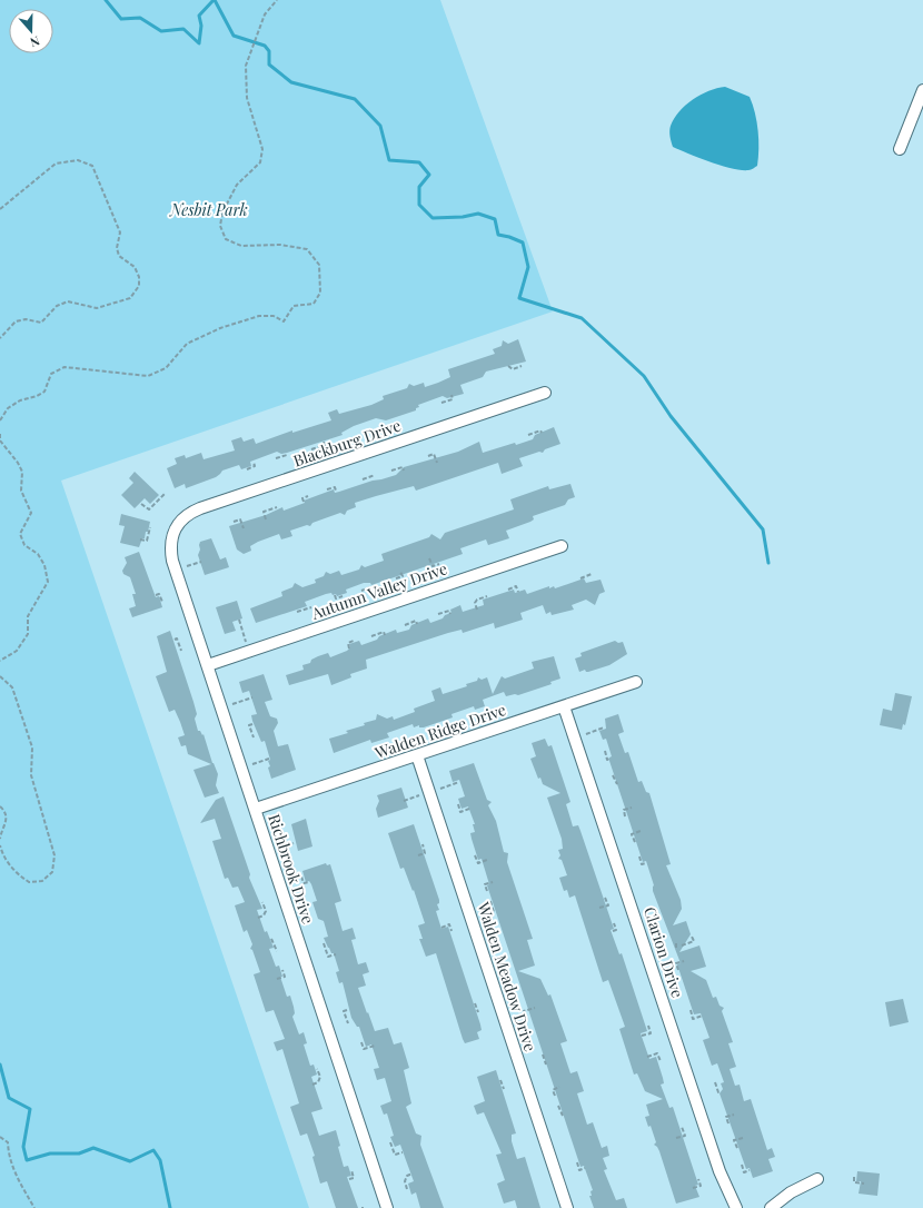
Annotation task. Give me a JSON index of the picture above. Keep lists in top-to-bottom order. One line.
{"streets":{"street":["Blackburg Drive","Autumn Valley Drive","Walden Ridge Drive","Richbrook Drive","Clarion Drive","Walden Meadow Drive"]},"crossings":[["Blackburg Drive","Richbrook Drive"],["Autumn Valley Drive","Richbrook Drive"],["Walden Ridge Drive","Richbrook Drive"],["Walden Ridge Drive","Clarion Drive"],["Walden Ridge Drive","Walden Meadow Drive"]],"parks":["Nesbit Park"],"north":"bottom"}
